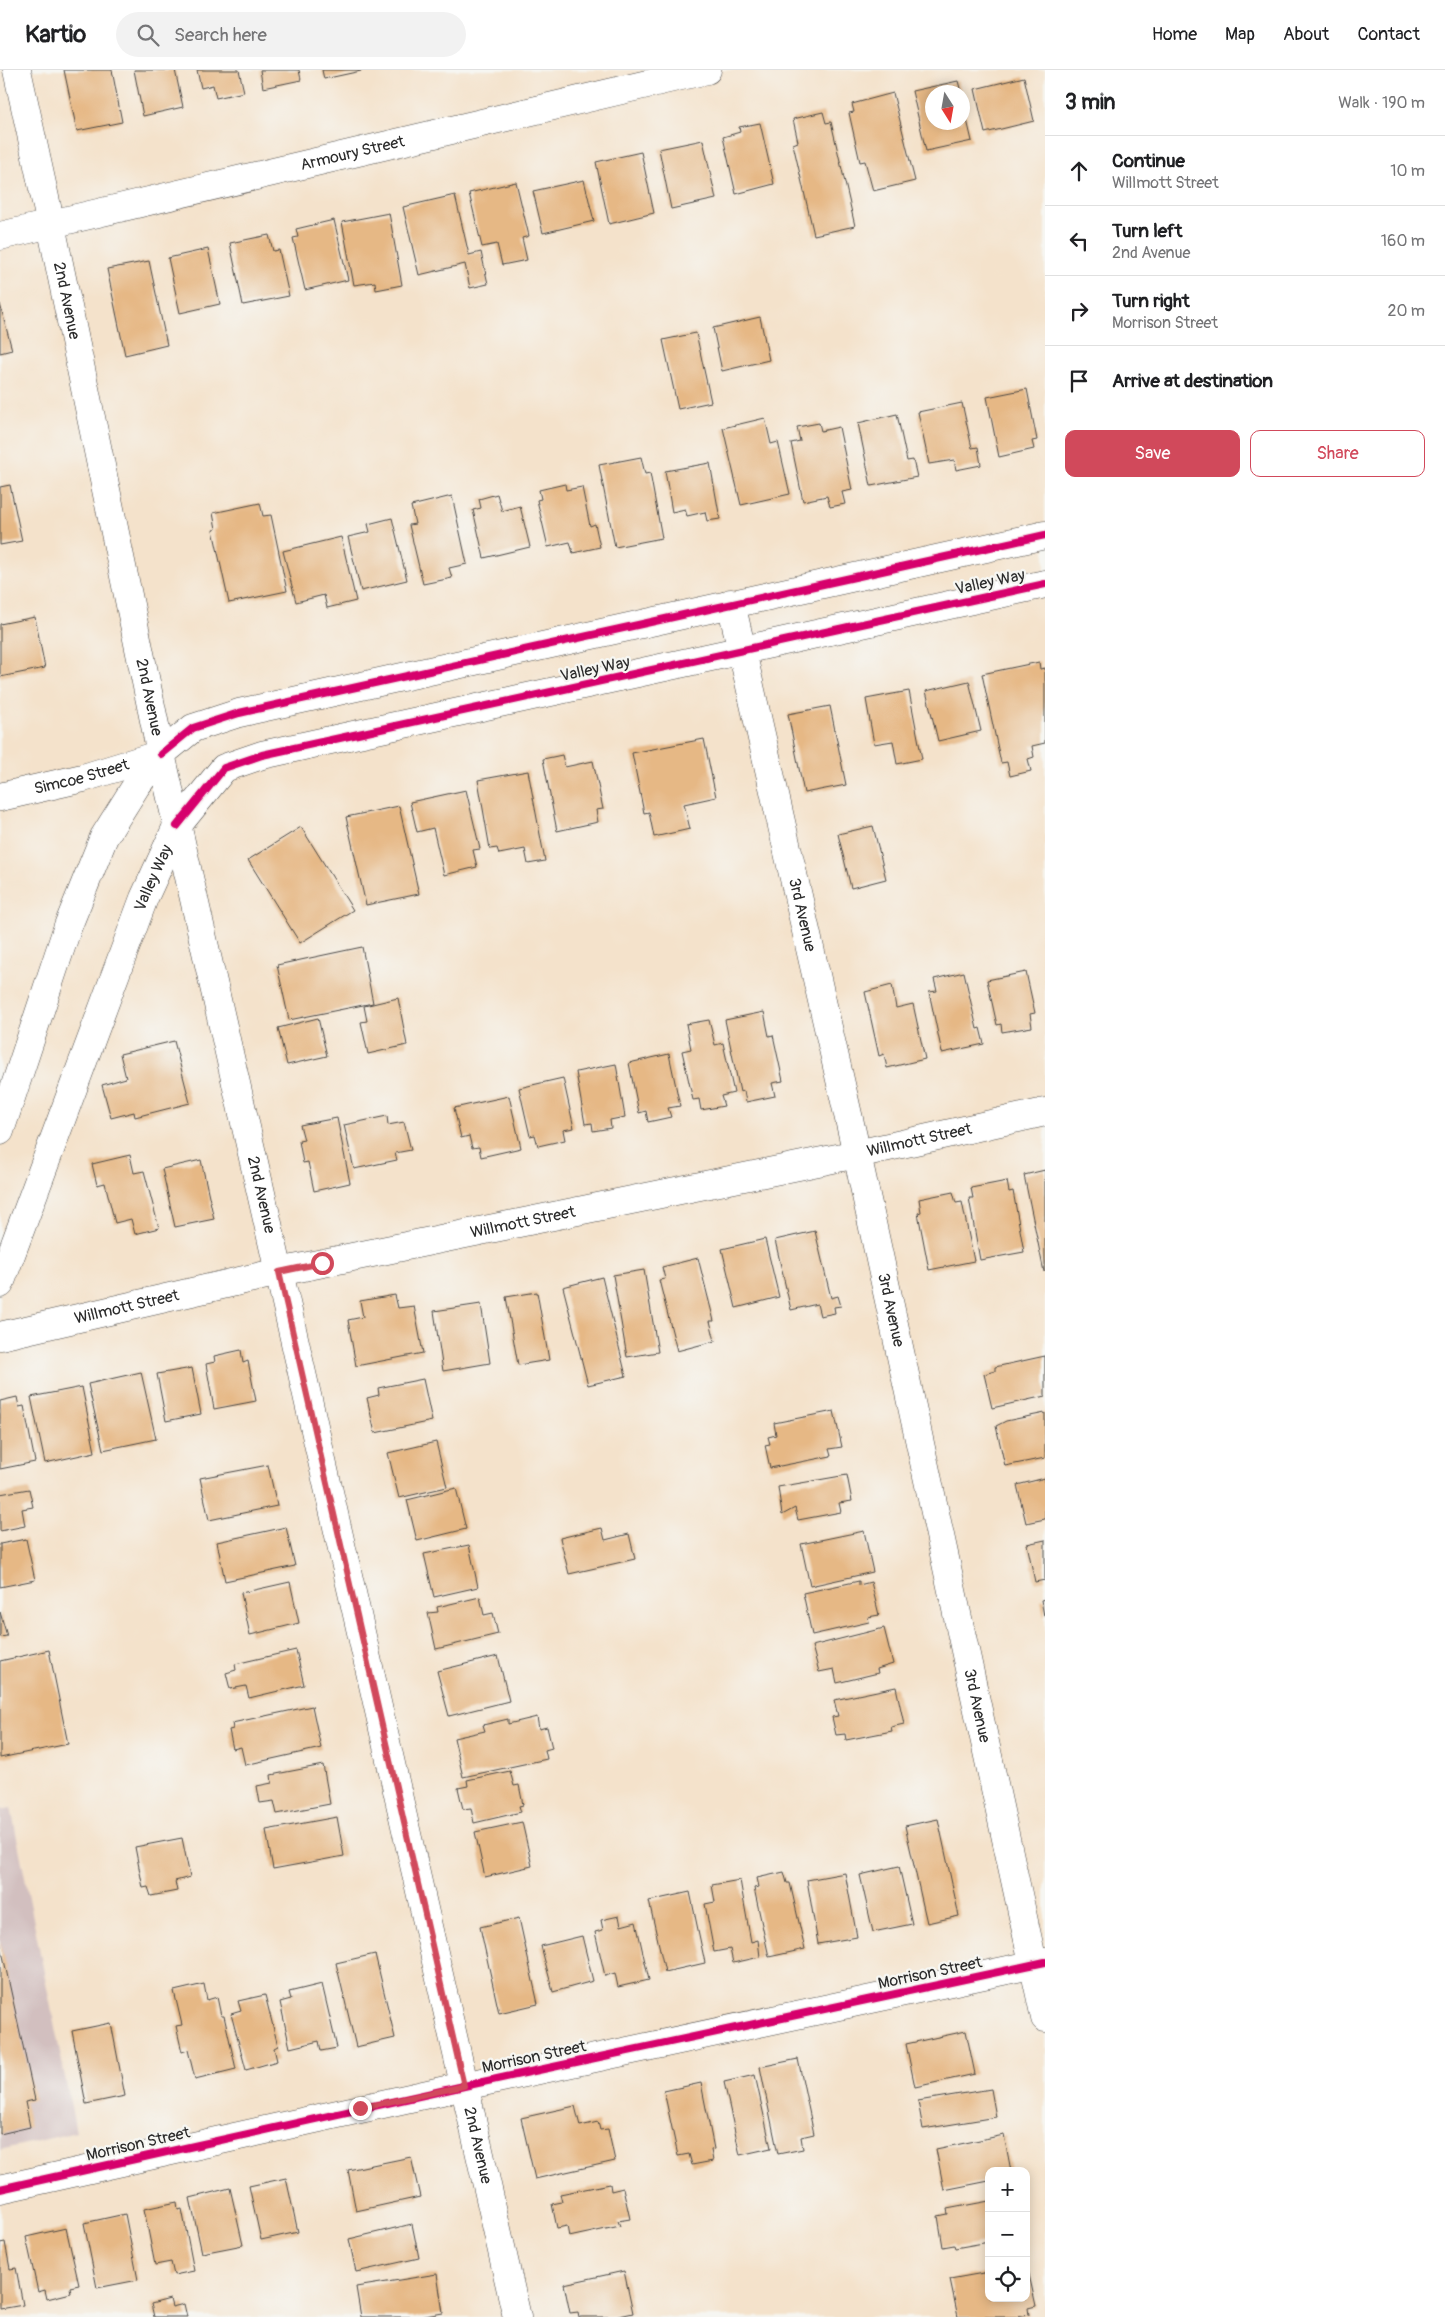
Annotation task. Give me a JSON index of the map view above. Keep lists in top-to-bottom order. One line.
{"streets":{"street":["Armoury Street","2nd Avenue","Valley Way","Simcoe Street","3rd Avenue","Willmott Street","Morrison Street"]},"crossings":[["Armoury Street","2nd Avenue"],["2nd Avenue","Valley Way"],["2nd Avenue","Simcoe Street"],["2nd Avenue","Willmott Street"],["2nd Avenue","Morrison Street"],["Valley Way","3rd Avenue"],["3rd Avenue","Willmott Street"],["3rd Avenue","Morrison Street"]],"north":"bottom","page":{"header":"Kartio","search":"Search here","nav":["Home","Map","About","Contact"],"heading":["3 min","Walk · 190 m"],"list":[["Continue","Willmott Street","10 m"],["Turn left","2nd Avenue","160 m"],["Turn right","Morrison Street","20 m"],"Arrive at destination"],"buttons":["Save","Share"],"map_buttons":["+","−"]}}
